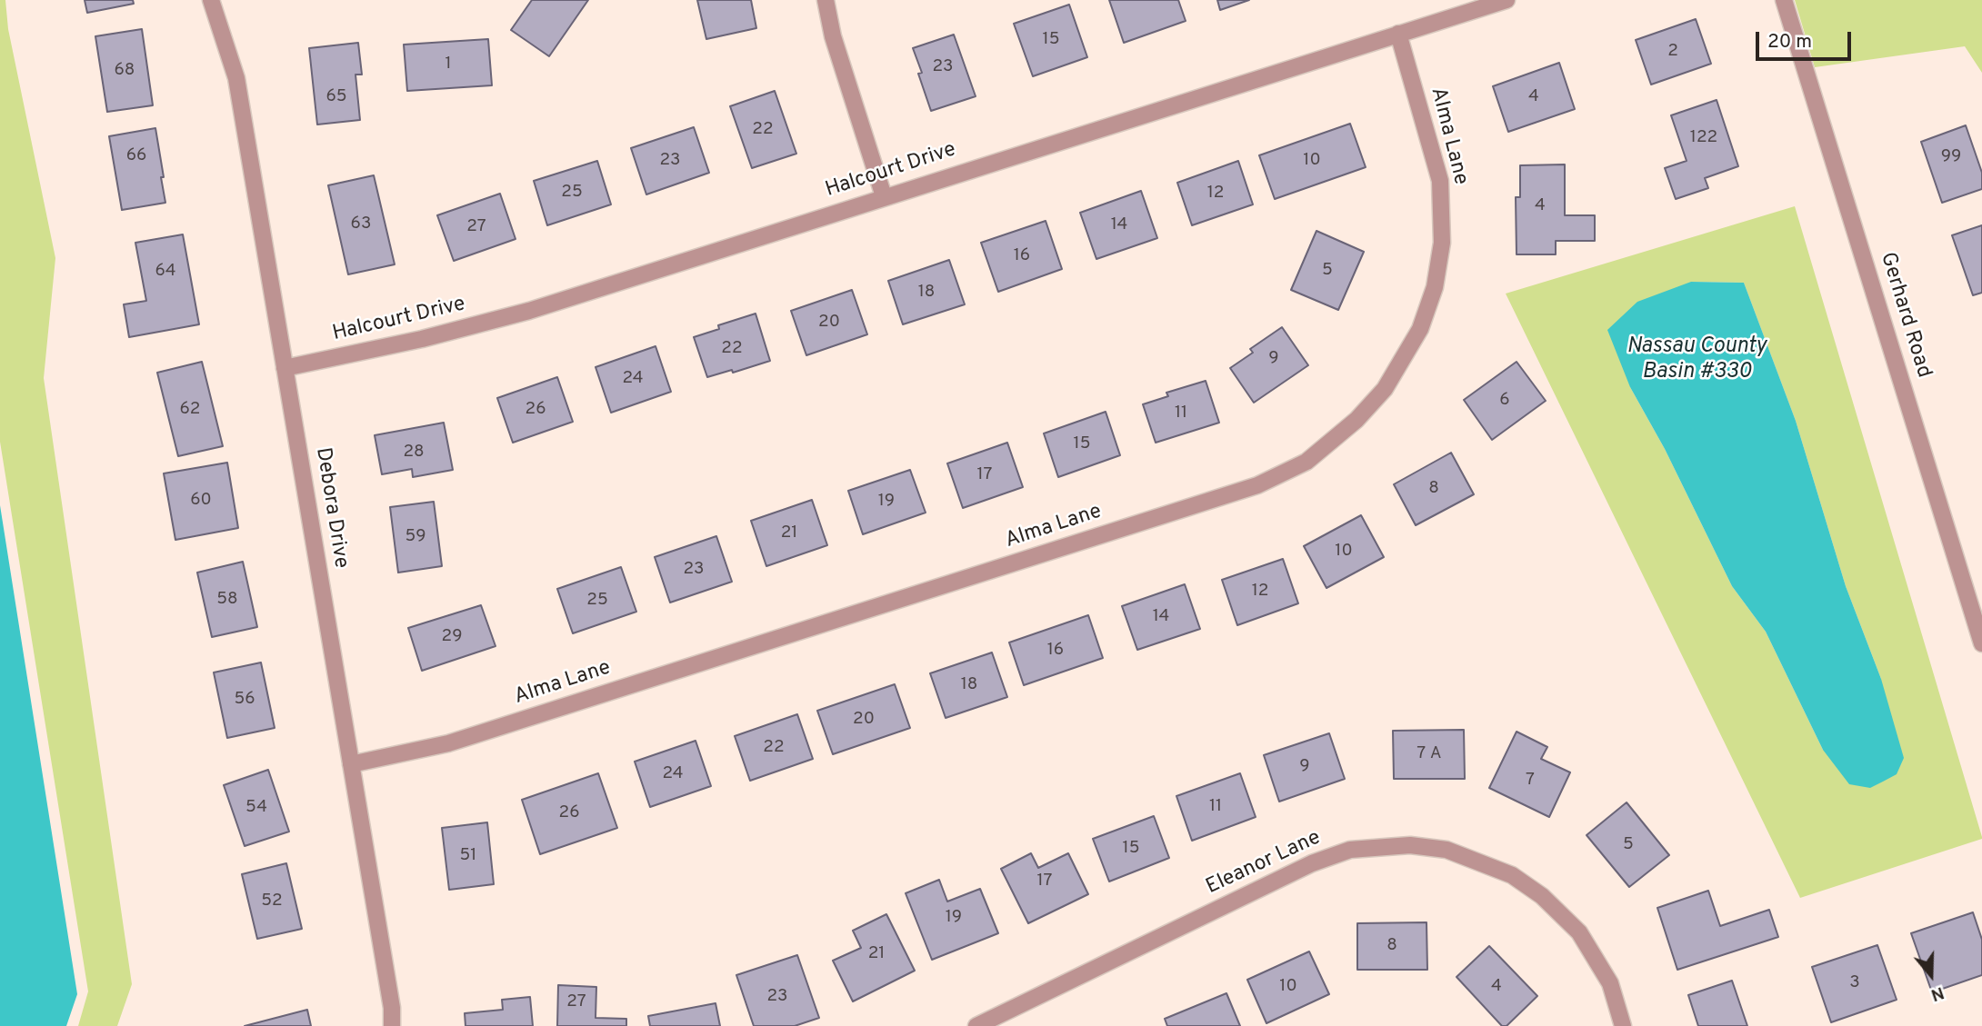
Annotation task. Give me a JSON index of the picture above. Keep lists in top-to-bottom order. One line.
{"streets":{"street":["Alma Lane","Halcourt Drive","Gerhard Road","Debora Drive","Eleanor Lane"]},"crossings":[["Alma Lane","Halcourt Drive"],["Alma Lane","Debora Drive"],["Halcourt Drive","Debora Drive"]],"water":["Nassau County Basin #330"],"house_numbers":["15","2","1","23","68","65","4","22","122","66","99","23","10","25","12","4","63","14","27","16","5","64","18","20","22","9","24","6","62","26","11","15","28","17","8","60","19","21","59","10","23","12","58","25","14","29","16","18","56","20","22","7 A","9","24","7","11","54","26","5","15","51","17","52","19","8","21","3","10","4","23","27"],"scale_bar":"20 m","north":"bottom"}
